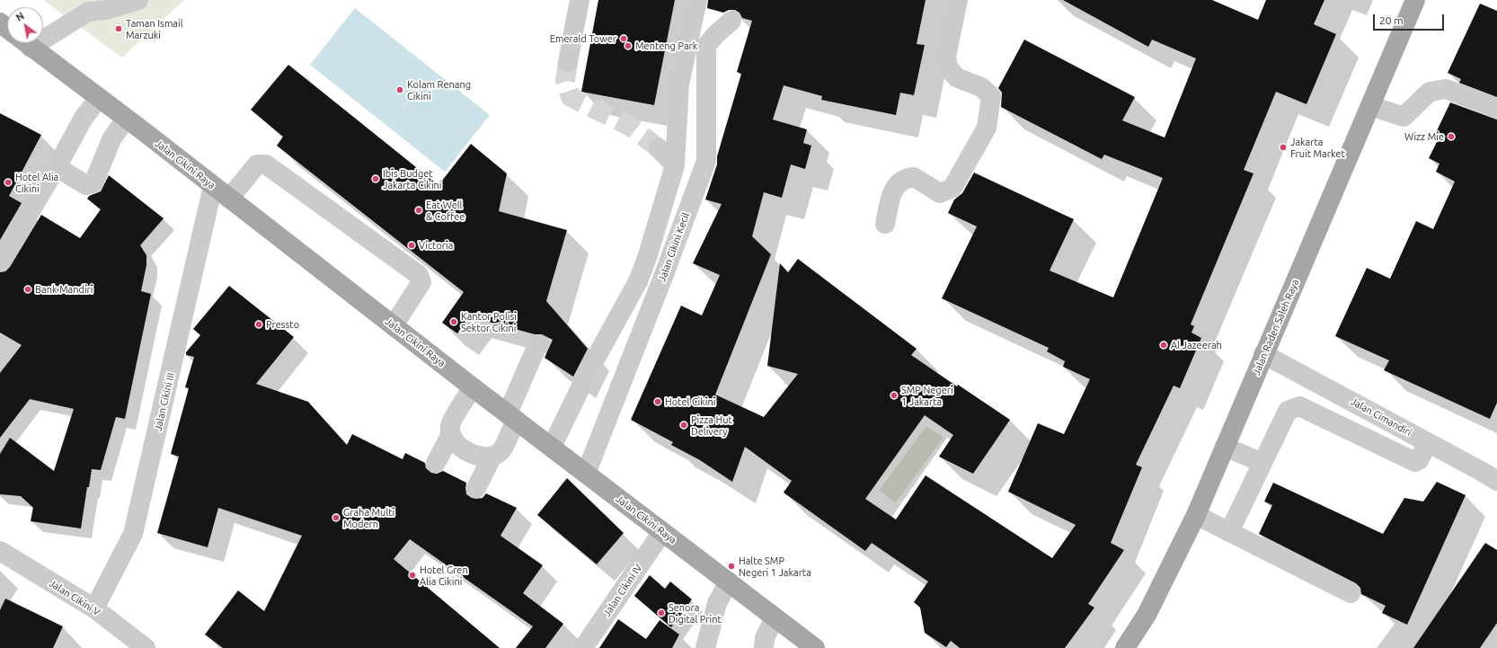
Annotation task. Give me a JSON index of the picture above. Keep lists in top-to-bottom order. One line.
{"streets":{"main road":["Jalan Cikini Raya","Jalan Raden Saleh Raya"],"street":["Jalan Cikini Kecil","Jalan Cikini III","Jalan Cimandiri","Jalan Cikini IV","Jalan Cikini V"]},"crossings":[["Jalan Cikini Raya","Jalan Cikini Kecil"],["Jalan Cikini Raya","Jalan Cikini III"],["Jalan Cikini Raya","Jalan Cikini IV"],["Jalan Raden Saleh Raya","Jalan Cimandiri"],["Jalan Cikini III","Jalan Cikini V"]],"places":["Taman Ismail Marzuki","Emerald Tower","Menteng Park","Kolam Renang Cikini","Wizz Mie","Jakarta Fruit Market","Ibis Budget Jakarta Cikini","Hotel Alia Cikini","Eat Well & Coffee","Victoria","Bank Mandiri","Kantor Polisi Sektor Cikini","Pressto","Al Jazeerah","SMP Negeri 1 Jakarta","Hotel Cikini","Pizza Hut Delivery","Graha Multi Modern","Halte SMP Negeri 1 Jakarta","Hotel Gren Alia Cikini","Senora Digital Print"],"scale_bar":"20 m","north":"top left"}
